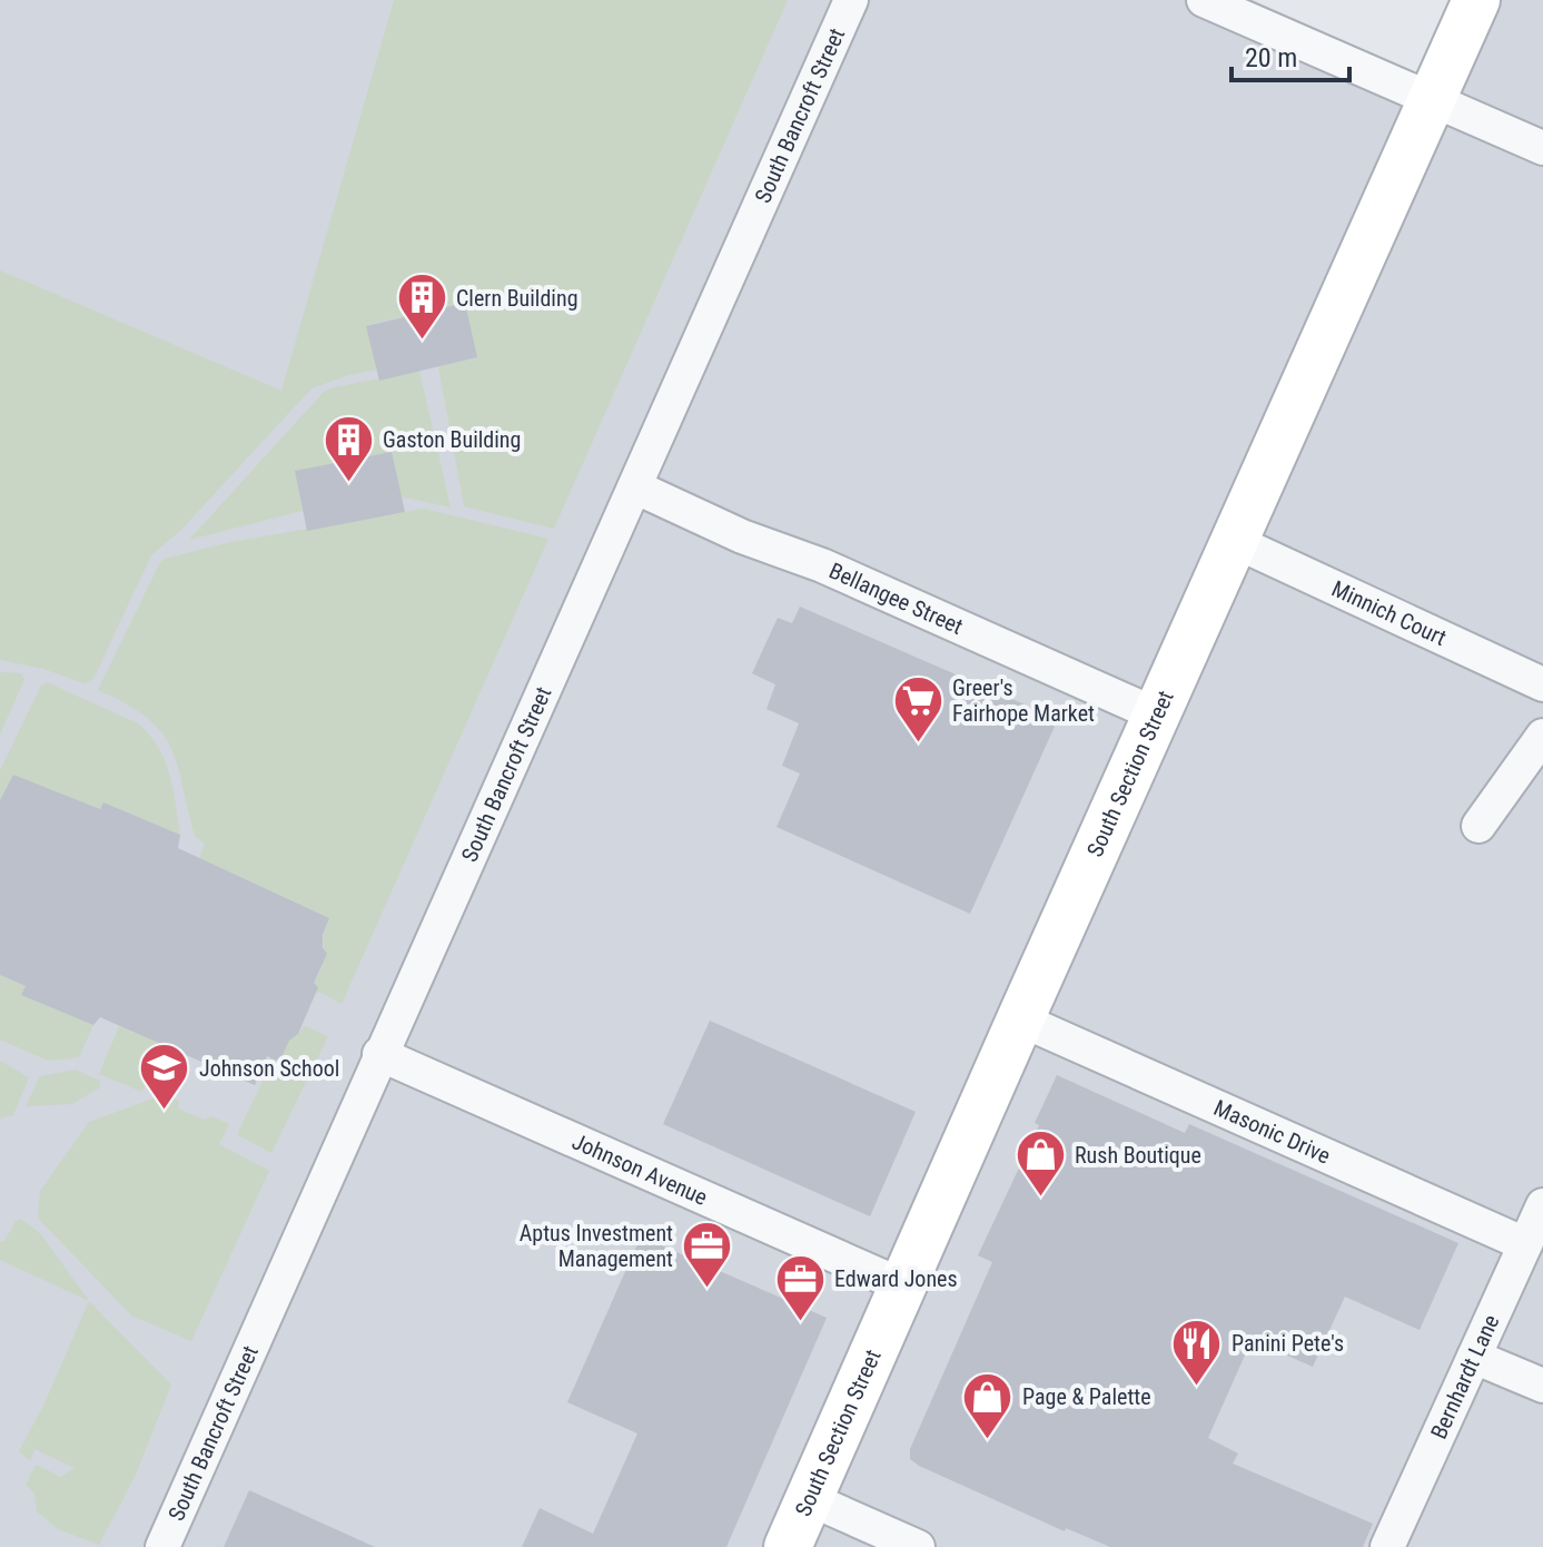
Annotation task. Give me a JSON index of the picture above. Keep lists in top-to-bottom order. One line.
{"streets":{"street":["South Bancroft Street","Bellangee Street","Minnich Court","South Section Street","Masonic Drive","Johnson Avenue","Bernhardt Lane"]},"crossings":[["South Bancroft Street","Bellangee Street"],["South Bancroft Street","Johnson Avenue"],["Bellangee Street","South Section Street"],["Minnich Court","South Section Street"],["South Section Street","Masonic Drive"],["South Section Street","Johnson Avenue"],["Masonic Drive","Bernhardt Lane"]],"places":{"building":["Clern Building","Gaston Building"],"supermarket":["Greer's Fairhope Market"],"school or university":["Johnson School"],"shop":["Rush Boutique","Page & Palette"],"office":["Aptus Investment Management","Edward Jones"],"restaurant":["Panini Pete's"]},"scale_bar":"20 m"}
